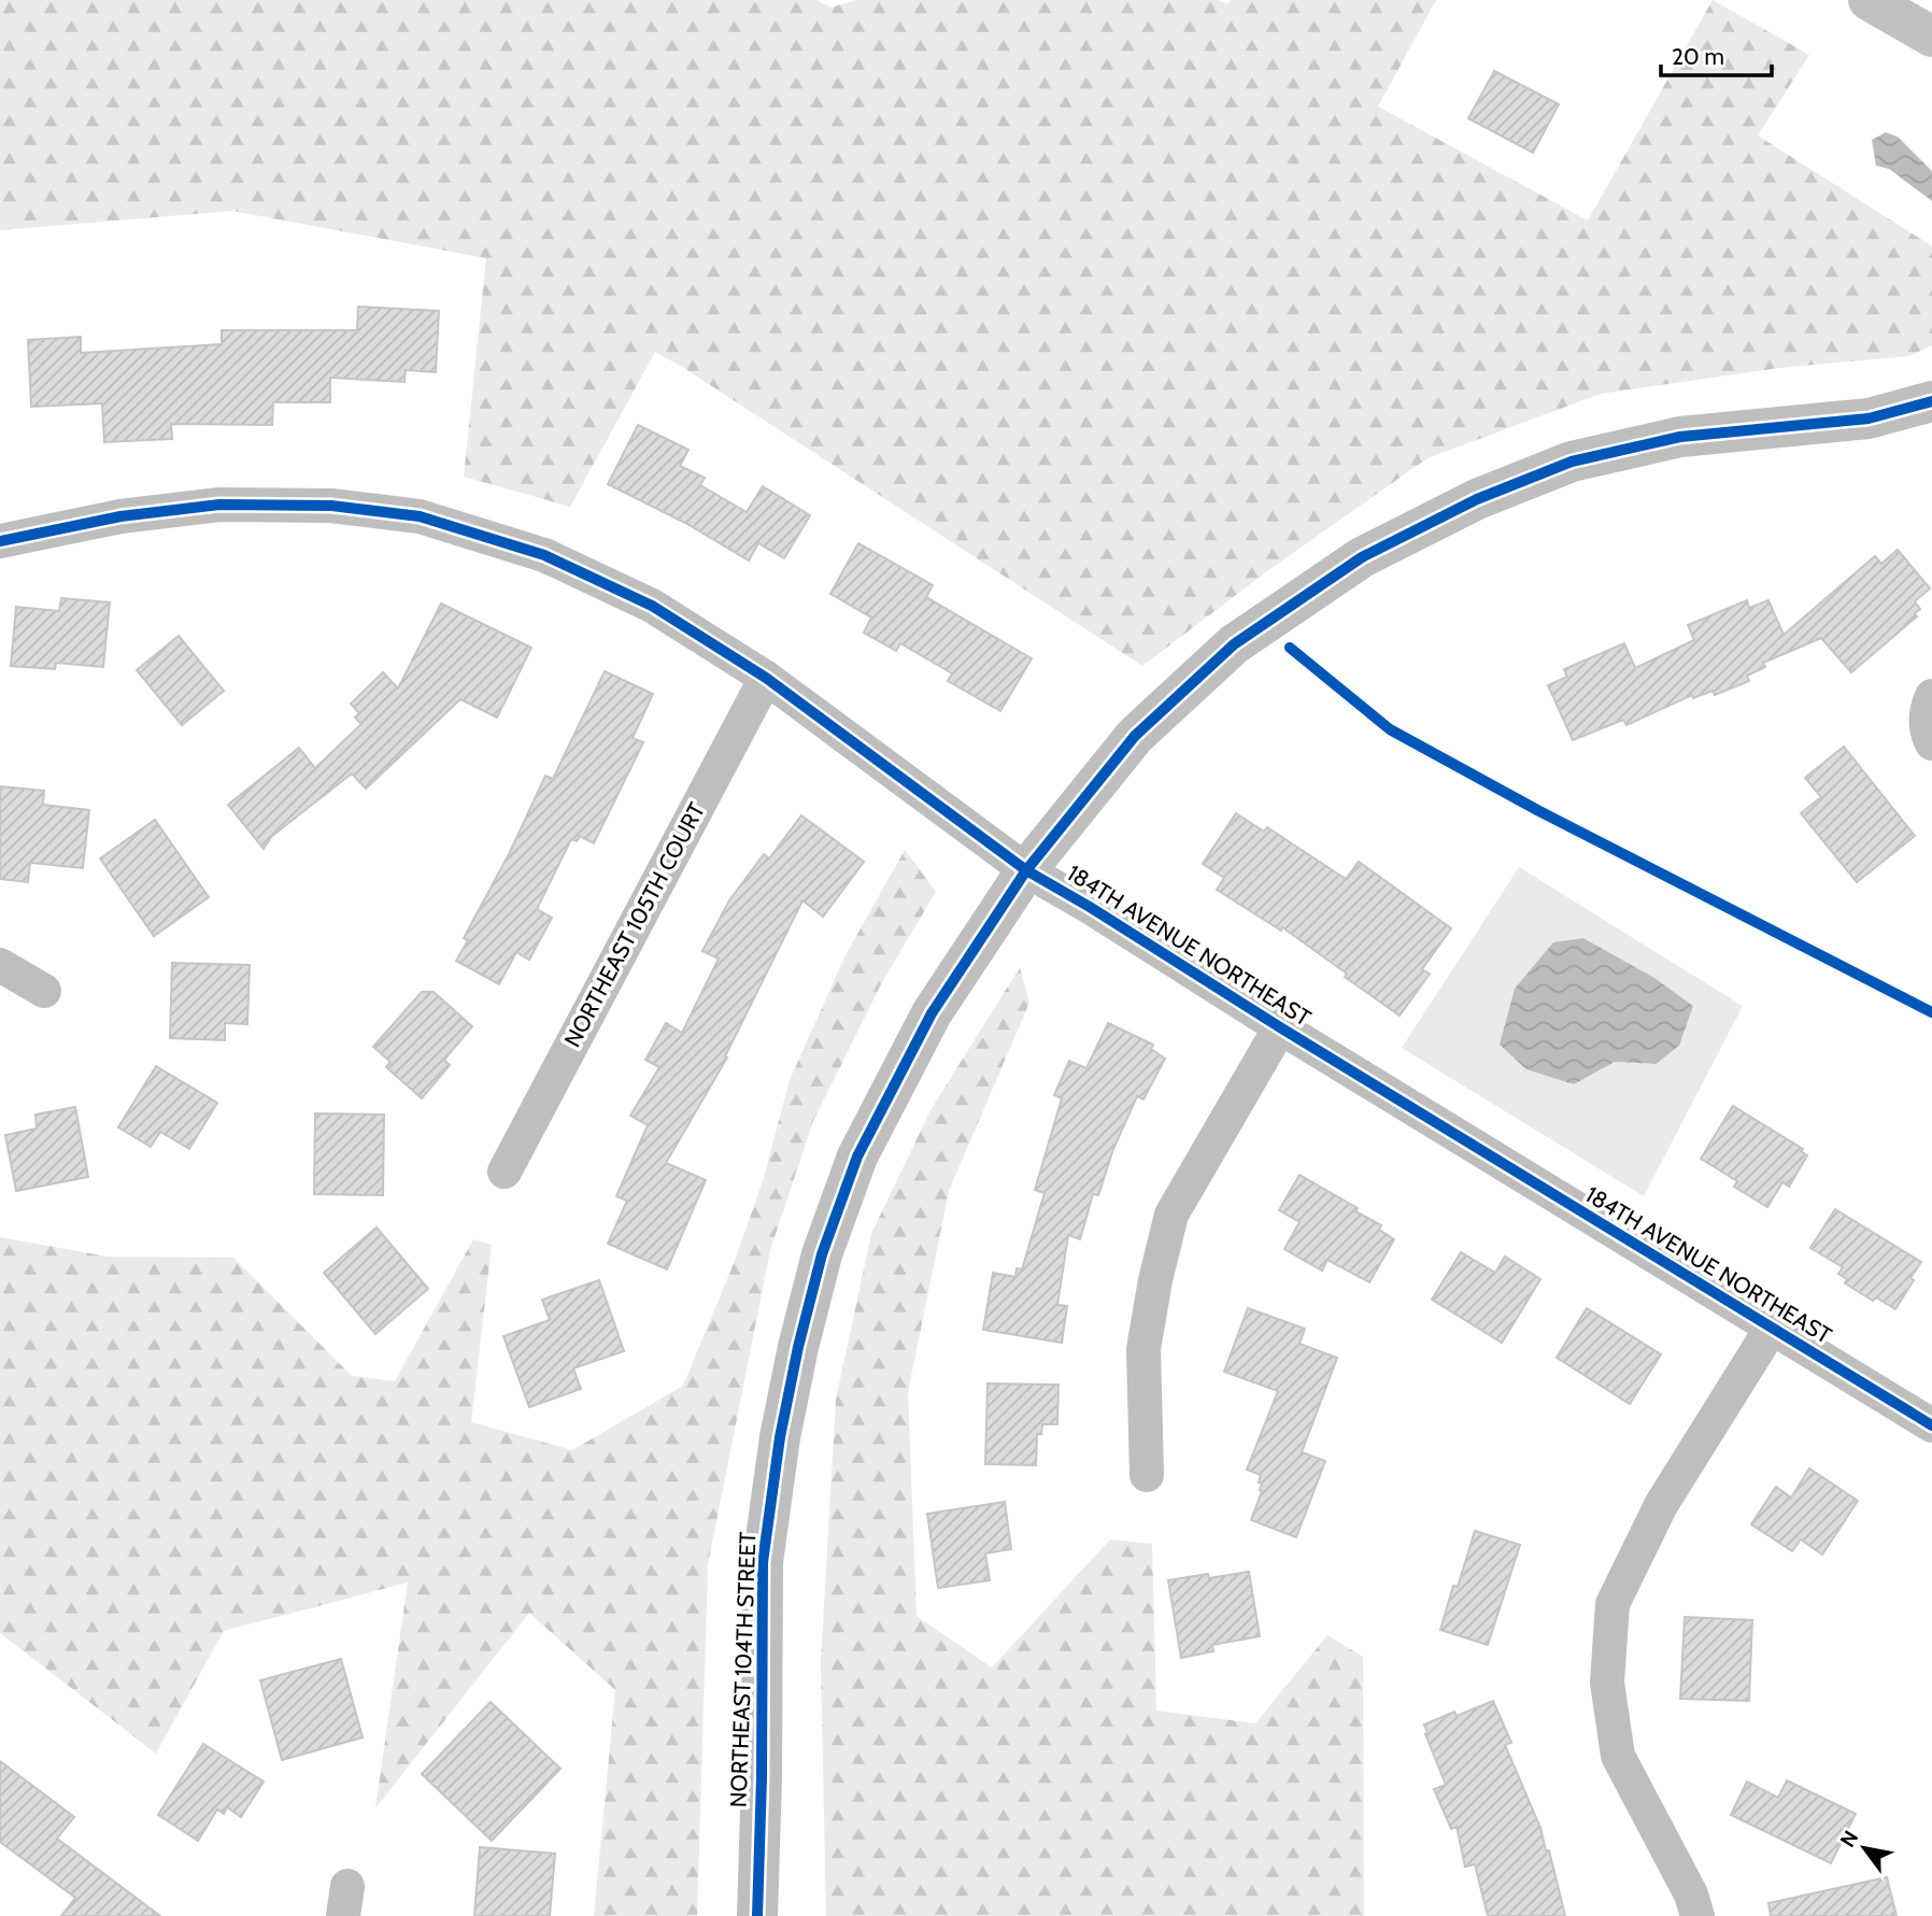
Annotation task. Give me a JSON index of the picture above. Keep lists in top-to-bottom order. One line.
{"streets":{"street":["NORTHEAST 105TH COURT","184TH AVENUE NORTHEAST","NORTHEAST 104TH STREET"]},"crossings":[["NORTHEAST 105TH COURT","184TH AVENUE NORTHEAST"],["184TH AVENUE NORTHEAST","NORTHEAST 104TH STREET"]],"scale_bar":"20 m","north":"top left"}
